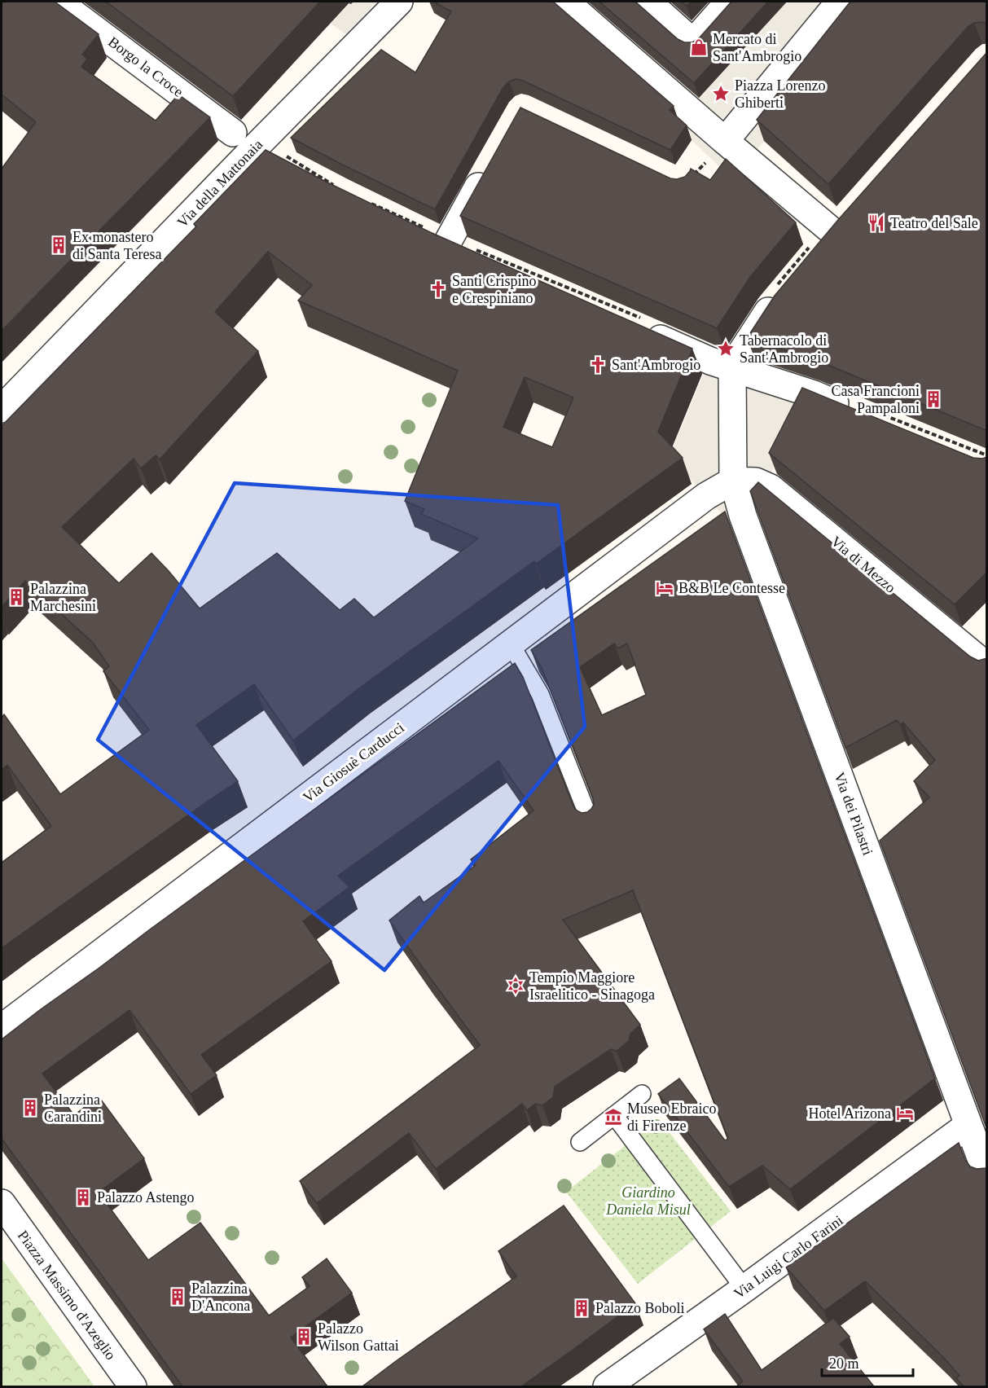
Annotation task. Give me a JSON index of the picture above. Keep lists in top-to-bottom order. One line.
{"streets":{"street":["Borgo la Croce","Via della Mattonaia","Via di Mezzo","Via Giosuè Carducci","Via dei Pilastri","Via Luigi Carlo Farini","Piazza Massimo d'Azeglio"]},"crossings":[["Via di Mezzo","Via Giosuè Carducci"],["Via di Mezzo","Via dei Pilastri"],["Via Giosuè Carducci","Via dei Pilastri"],["Via dei Pilastri","Via Luigi Carlo Farini"]],"parks":["Giardino Daniela Misul"],"places":{"shop":["Mercato di Sant'Ambrogio"],"place":["Piazza Lorenzo Ghiberti","Tabernacolo di Sant'Ambrogio"],"restaurant":["Teatro del Sale"],"building":["Ex monastero di Santa Teresa","Casa Francioni Pampaloni","Palazzina Marchesini","Palazzina Carandini","Palazzo Astengo","Palazzina D'Ancona","Palazzo Boboli","Palazzo Wilson Gattai"],"church":["Santi Crispino e Crespiniano","Sant'Ambrogio"],"hotel":["B&B Le Contesse","Hotel Arizona"],"synagogue":["Tempio Maggiore Israelitico - Sinagoga"],"museum":["Museo Ebraico di Firenze"]},"scale_bar":"20 m"}
